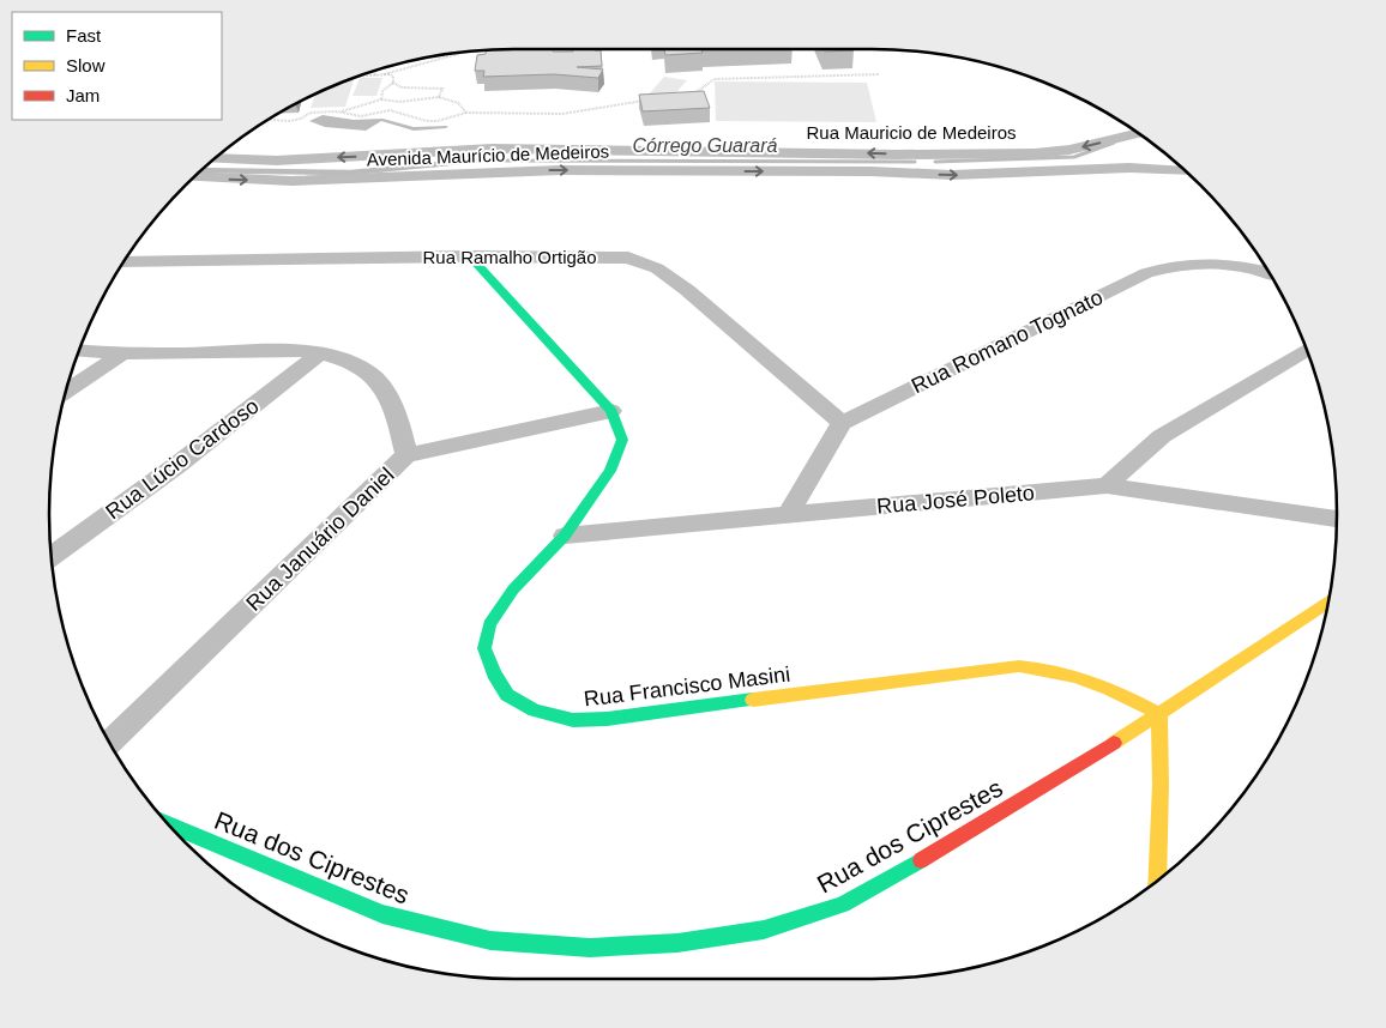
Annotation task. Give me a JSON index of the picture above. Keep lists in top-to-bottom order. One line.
{"streets":{"street":["Rua Mauricio de Medeiros","Avenida Maurício de Medeiros","Rua Ramalho Ortigão","Rua Romano Tognato","Rua Lúcio Cardoso","Rua José Poleto","Rua Januário Daniel","Rua Francisco Masini","Rua dos Ciprestes"]},"crossings":[["Rua Ramalho Ortigão","Rua Romano Tognato"],["Rua Ramalho Ortigão","Rua Francisco Masini"],["Rua Lúcio Cardoso","Rua Januário Daniel"],["Rua José Poleto","Rua Francisco Masini"],["Rua Francisco Masini","Rua dos Ciprestes"]],"one_way":["Rua Mauricio de Medeiros","Avenida Maurício de Medeiros"],"water":["Córrego Guarará"],"legend":["Fast","Slow","Jam"]}
